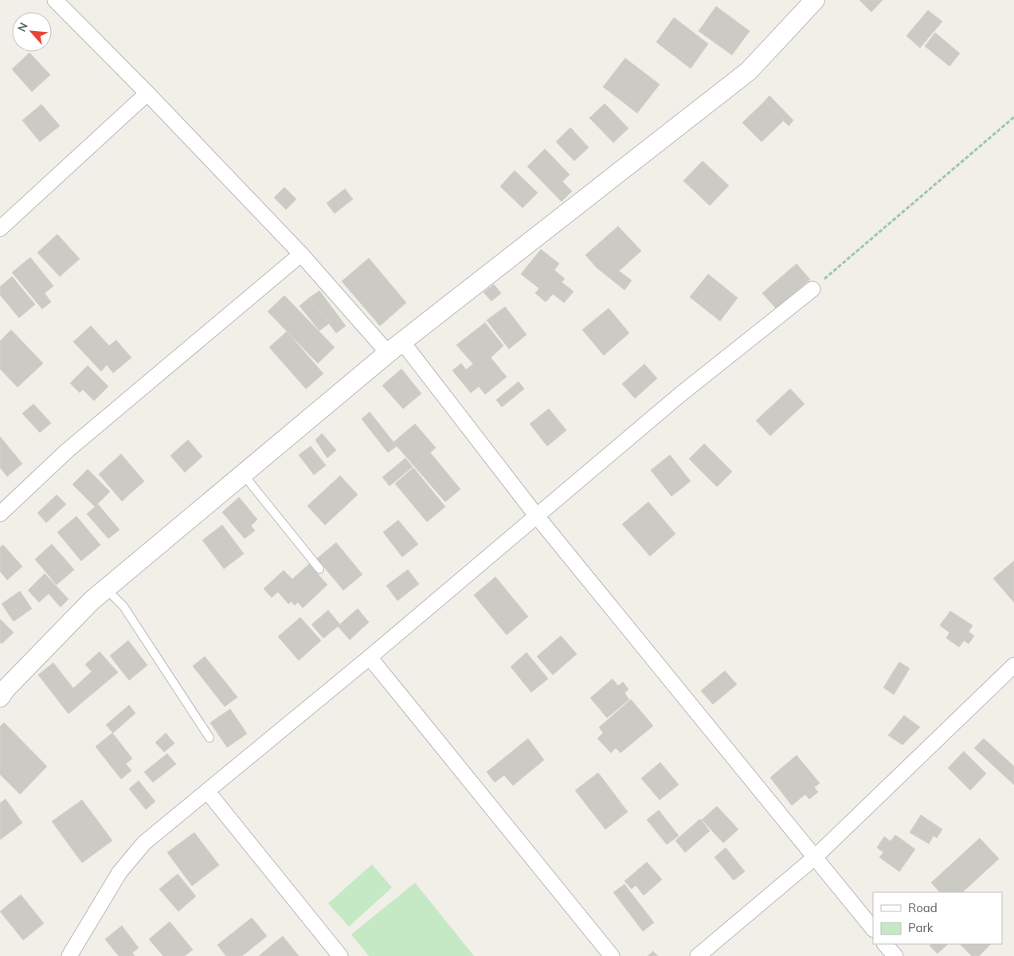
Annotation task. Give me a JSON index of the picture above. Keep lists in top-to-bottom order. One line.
{"legend":["Road","Park"],"north":"top left"}
